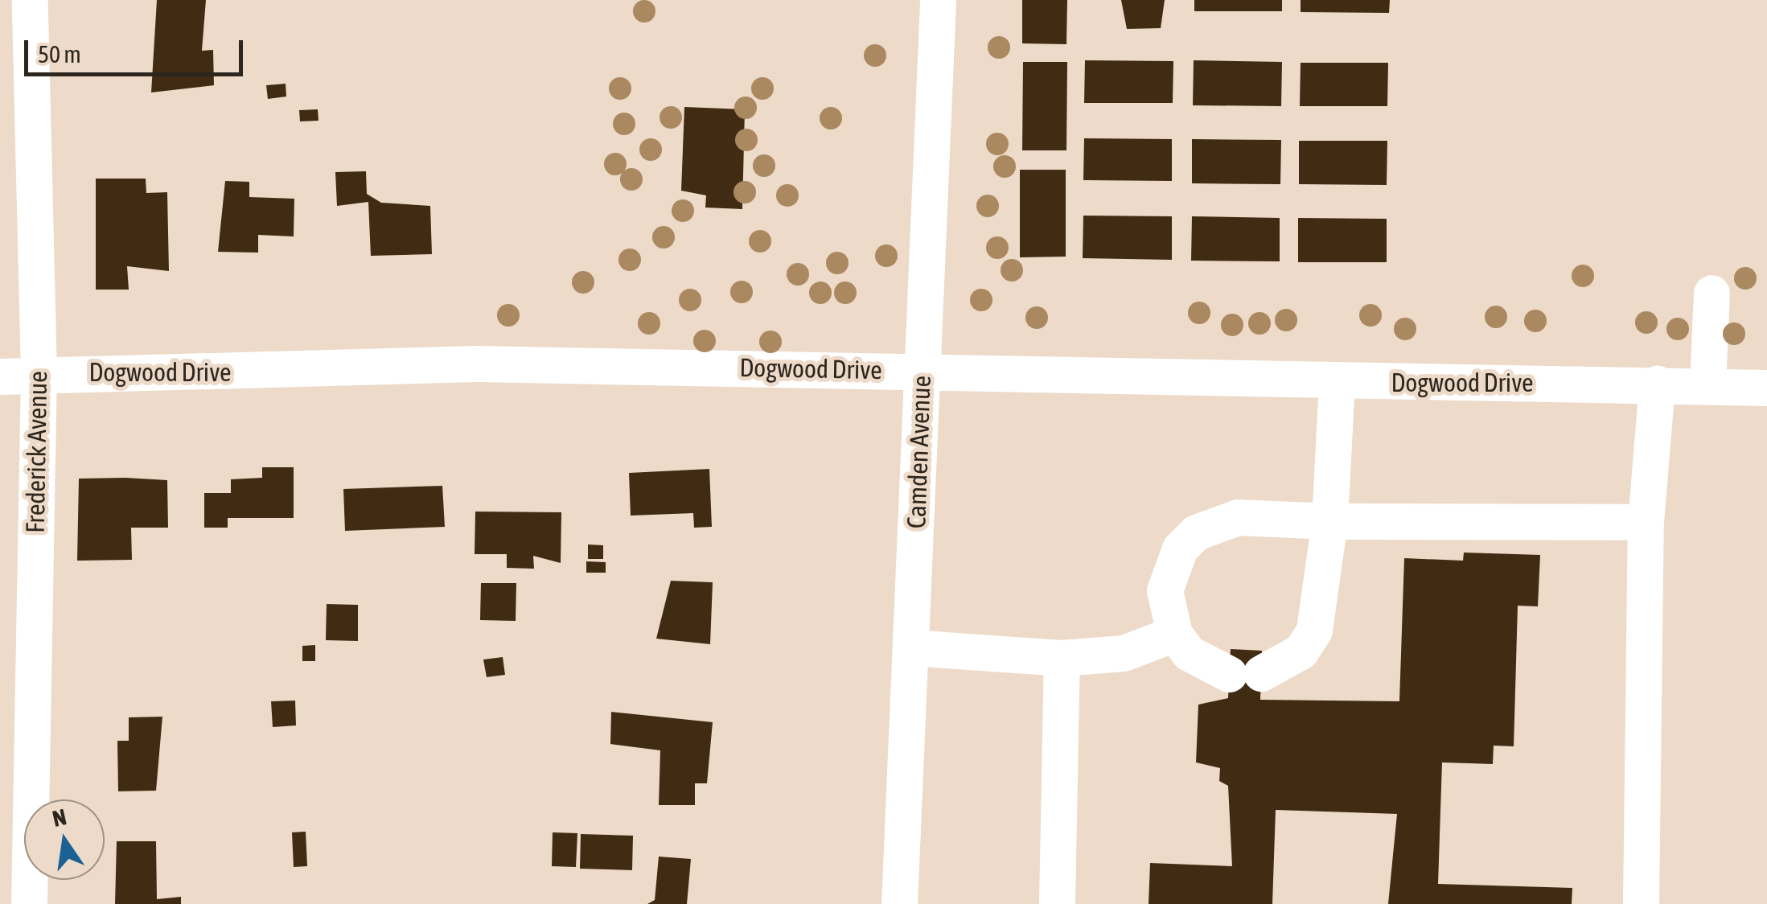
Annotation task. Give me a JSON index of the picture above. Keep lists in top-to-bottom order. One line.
{"streets":{"street":["Dogwood Drive","Frederick Avenue","Camden Avenue"]},"crossings":[["Dogwood Drive","Frederick Avenue"],["Dogwood Drive","Camden Avenue"]],"scale_bar":"50 m","north":"top"}
